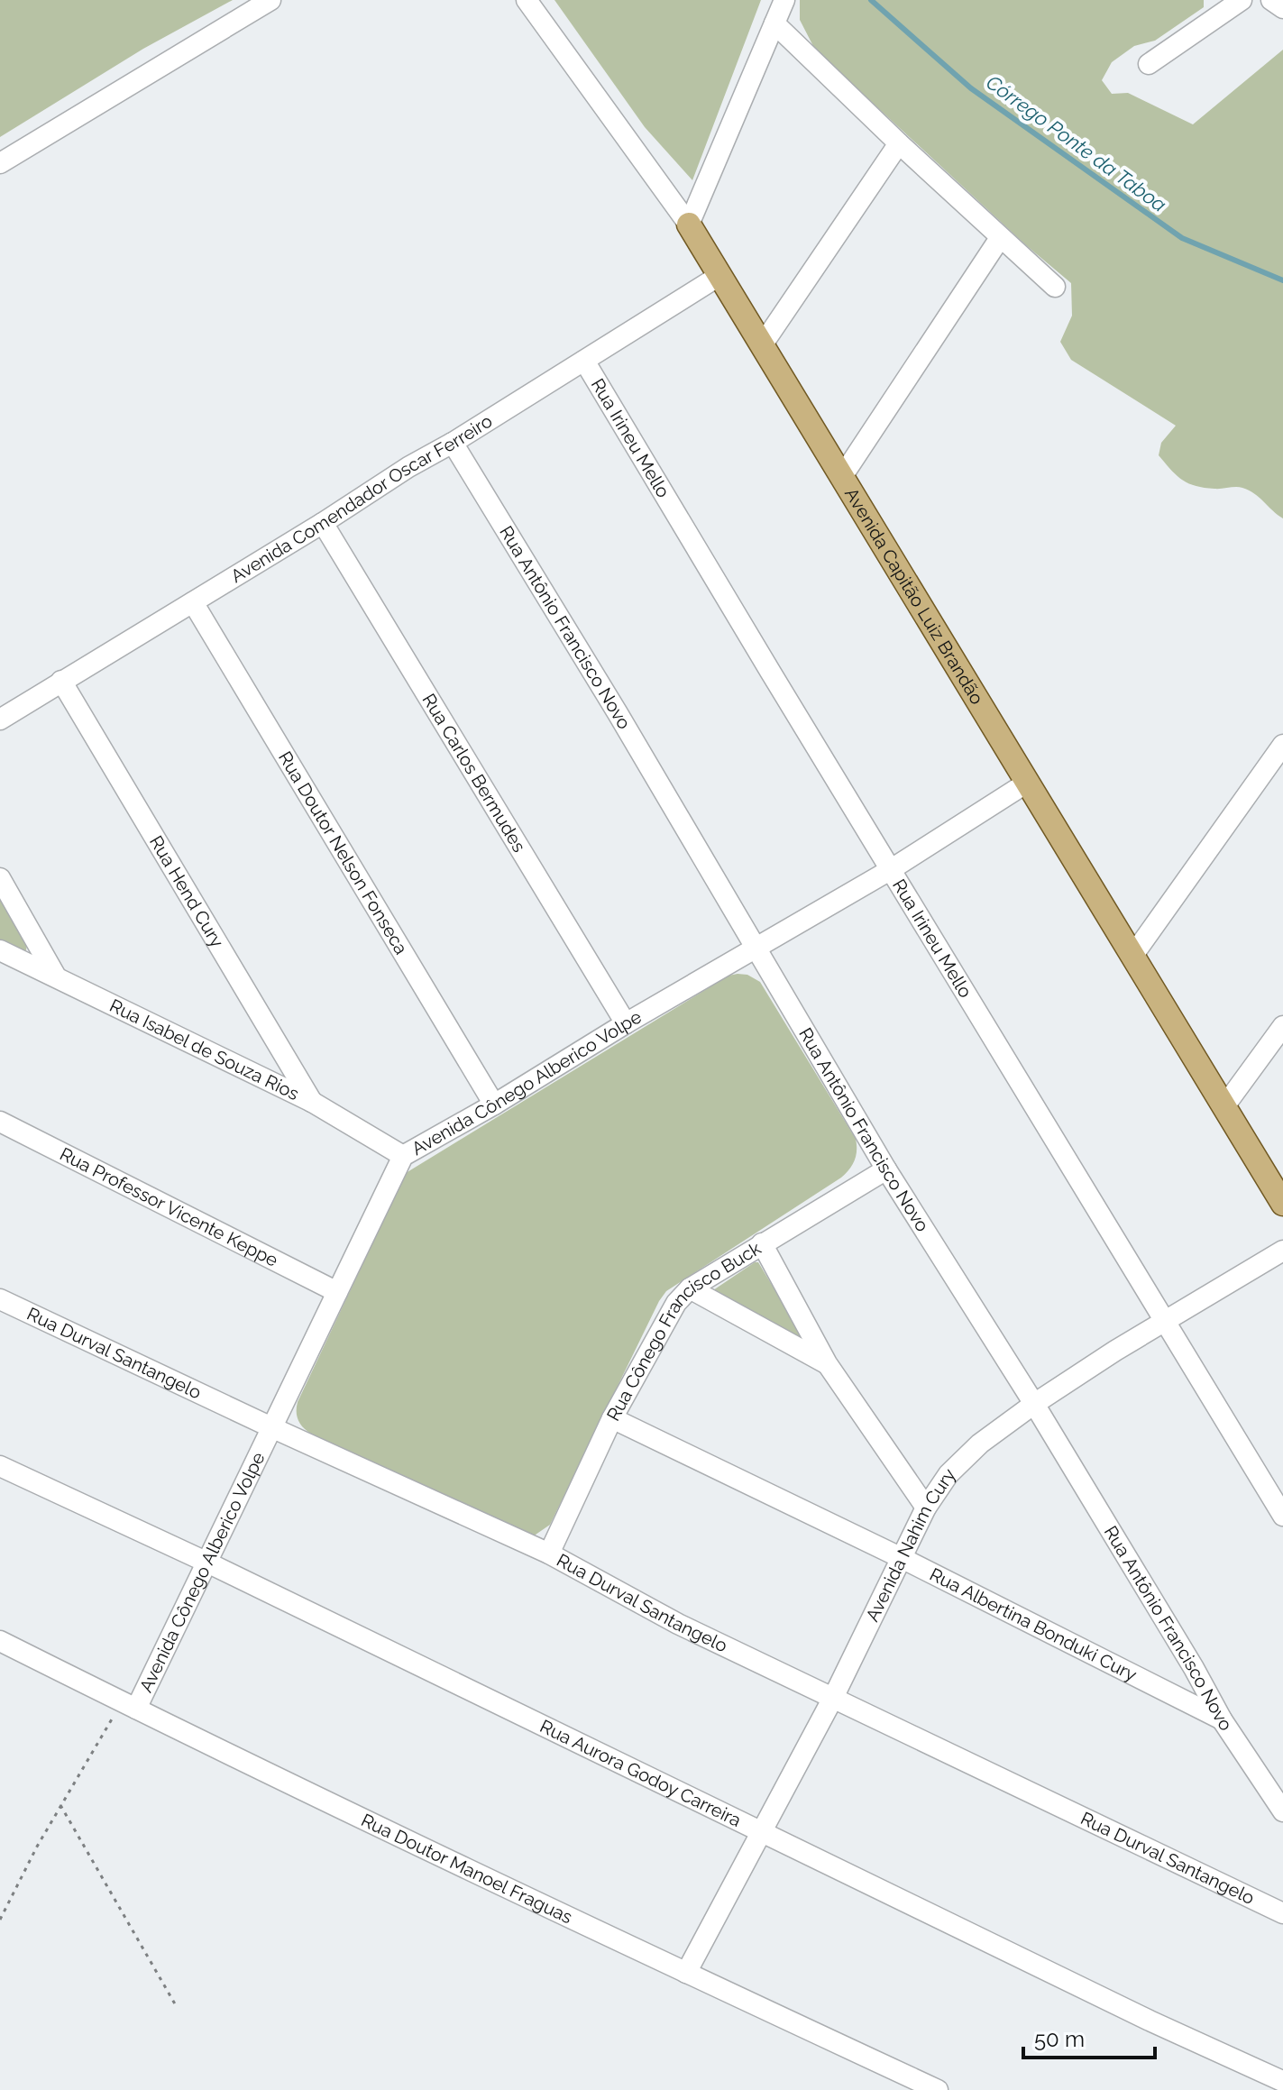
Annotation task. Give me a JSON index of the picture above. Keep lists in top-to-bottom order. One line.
{"streets":{"main road":["Avenida Capitão Luiz Brandão"],"street":["Rua Irineu Mello","Avenida Comendador Oscar Ferreiro","Rua Antônio Francisco Novo","Rua Carlos Bermudes","Rua Doutor Nelson Fonseca","Rua Hend Cury","Rua Isabel de Souza Rios","Avenida Cônego Alberico Volpe","Rua Professor Vicente Keppe","Rua Cônego Francisco Buck","Rua Durval Santangelo","Avenida Nahim Cury","Rua Albertina Bonduki Cury","Rua Aurora Godoy Carreira","Rua Doutor Manoel Fraguas"]},"crossings":[["Rua Irineu Mello","Avenida Comendador Oscar Ferreiro"],["Rua Irineu Mello","Avenida Cônego Alberico Volpe"],["Rua Irineu Mello","Avenida Nahim Cury"],["Avenida Comendador Oscar Ferreiro","Avenida Capitão Luiz Brandão"],["Avenida Comendador Oscar Ferreiro","Rua Antônio Francisco Novo"],["Avenida Comendador Oscar Ferreiro","Rua Carlos Bermudes"],["Avenida Comendador Oscar Ferreiro","Rua Doutor Nelson Fonseca"],["Avenida Comendador Oscar Ferreiro","Rua Hend Cury"],["Avenida Capitão Luiz Brandão","Avenida Cônego Alberico Volpe"],["Rua Antônio Francisco Novo","Avenida Cônego Alberico Volpe"],["Rua Antônio Francisco Novo","Rua Cônego Francisco Buck"],["Rua Antônio Francisco Novo","Avenida Nahim Cury"],["Rua Antônio Francisco Novo","Rua Albertina Bonduki Cury"],["Rua Carlos Bermudes","Avenida Cônego Alberico Volpe"],["Rua Doutor Nelson Fonseca","Avenida Cônego Alberico Volpe"],["Rua Hend Cury","Rua Isabel de Souza Rios"],["Rua Isabel de Souza Rios","Avenida Cônego Alberico Volpe"],["Avenida Cônego Alberico Volpe","Rua Professor Vicente Keppe"],["Avenida Cônego Alberico Volpe","Rua Durval Santangelo"],["Avenida Cônego Alberico Volpe","Rua Aurora Godoy Carreira"],["Avenida Cônego Alberico Volpe","Rua Doutor Manoel Fraguas"],["Rua Cônego Francisco Buck","Rua Durval Santangelo"],["Rua Cônego Francisco Buck","Rua Albertina Bonduki Cury"],["Rua Durval Santangelo","Avenida Nahim Cury"],["Avenida Nahim Cury","Rua Albertina Bonduki Cury"],["Avenida Nahim Cury","Rua Aurora Godoy Carreira"],["Avenida Nahim Cury","Rua Doutor Manoel Fraguas"]],"water":["Córrego Ponte da Taboa"],"scale_bar":"50 m"}
